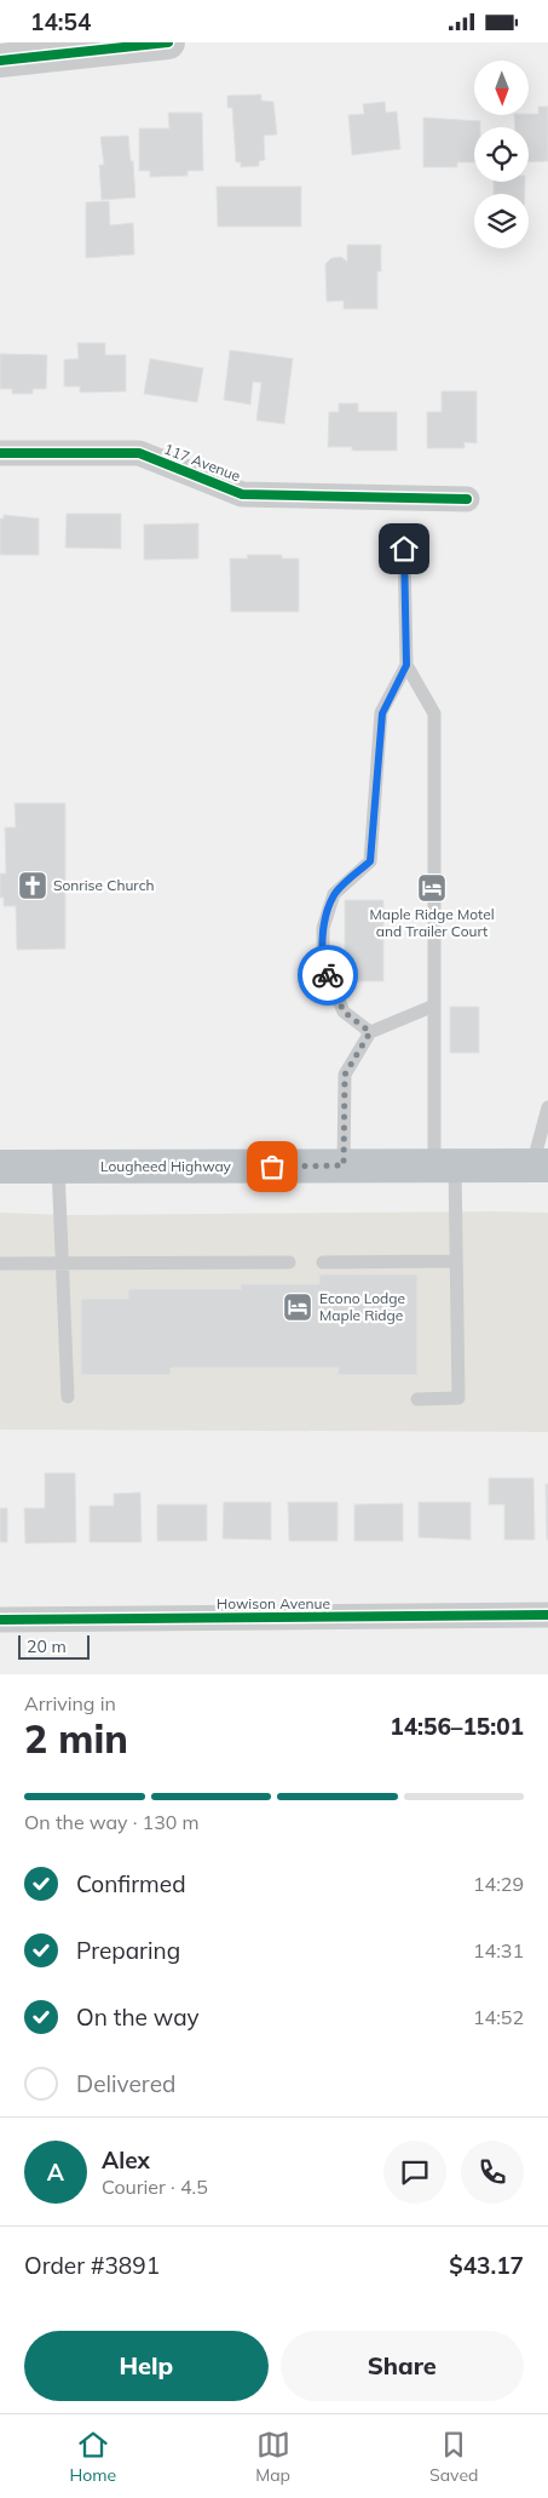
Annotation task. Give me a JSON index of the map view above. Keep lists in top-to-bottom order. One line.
{"streets":{"highway":["Lougheed Highway"],"street":["117 Avenue","Howison Avenue"]},"places":{"church":["Sonrise Church"],"hotel":["Maple Ridge Motel and Trailer Court","Econo Lodge Maple Ridge"]},"scale_bar":"20 m","north":"bottom","page":{"status":"14:54","scale":"20 m","heading":["2 min","Arriving in","14:56–15:01"],"panel":["Alex","Courier · 4.5","Order #3891","$43.17"],"bar":"On the way · 130 m","list":[["Confirmed","14:29"],["Preparing","14:31"],["On the way","14:52"],"Delivered"],"round":"A","buttons":["Help","Share"],"tabs":["Home","Map","Saved"]}}
